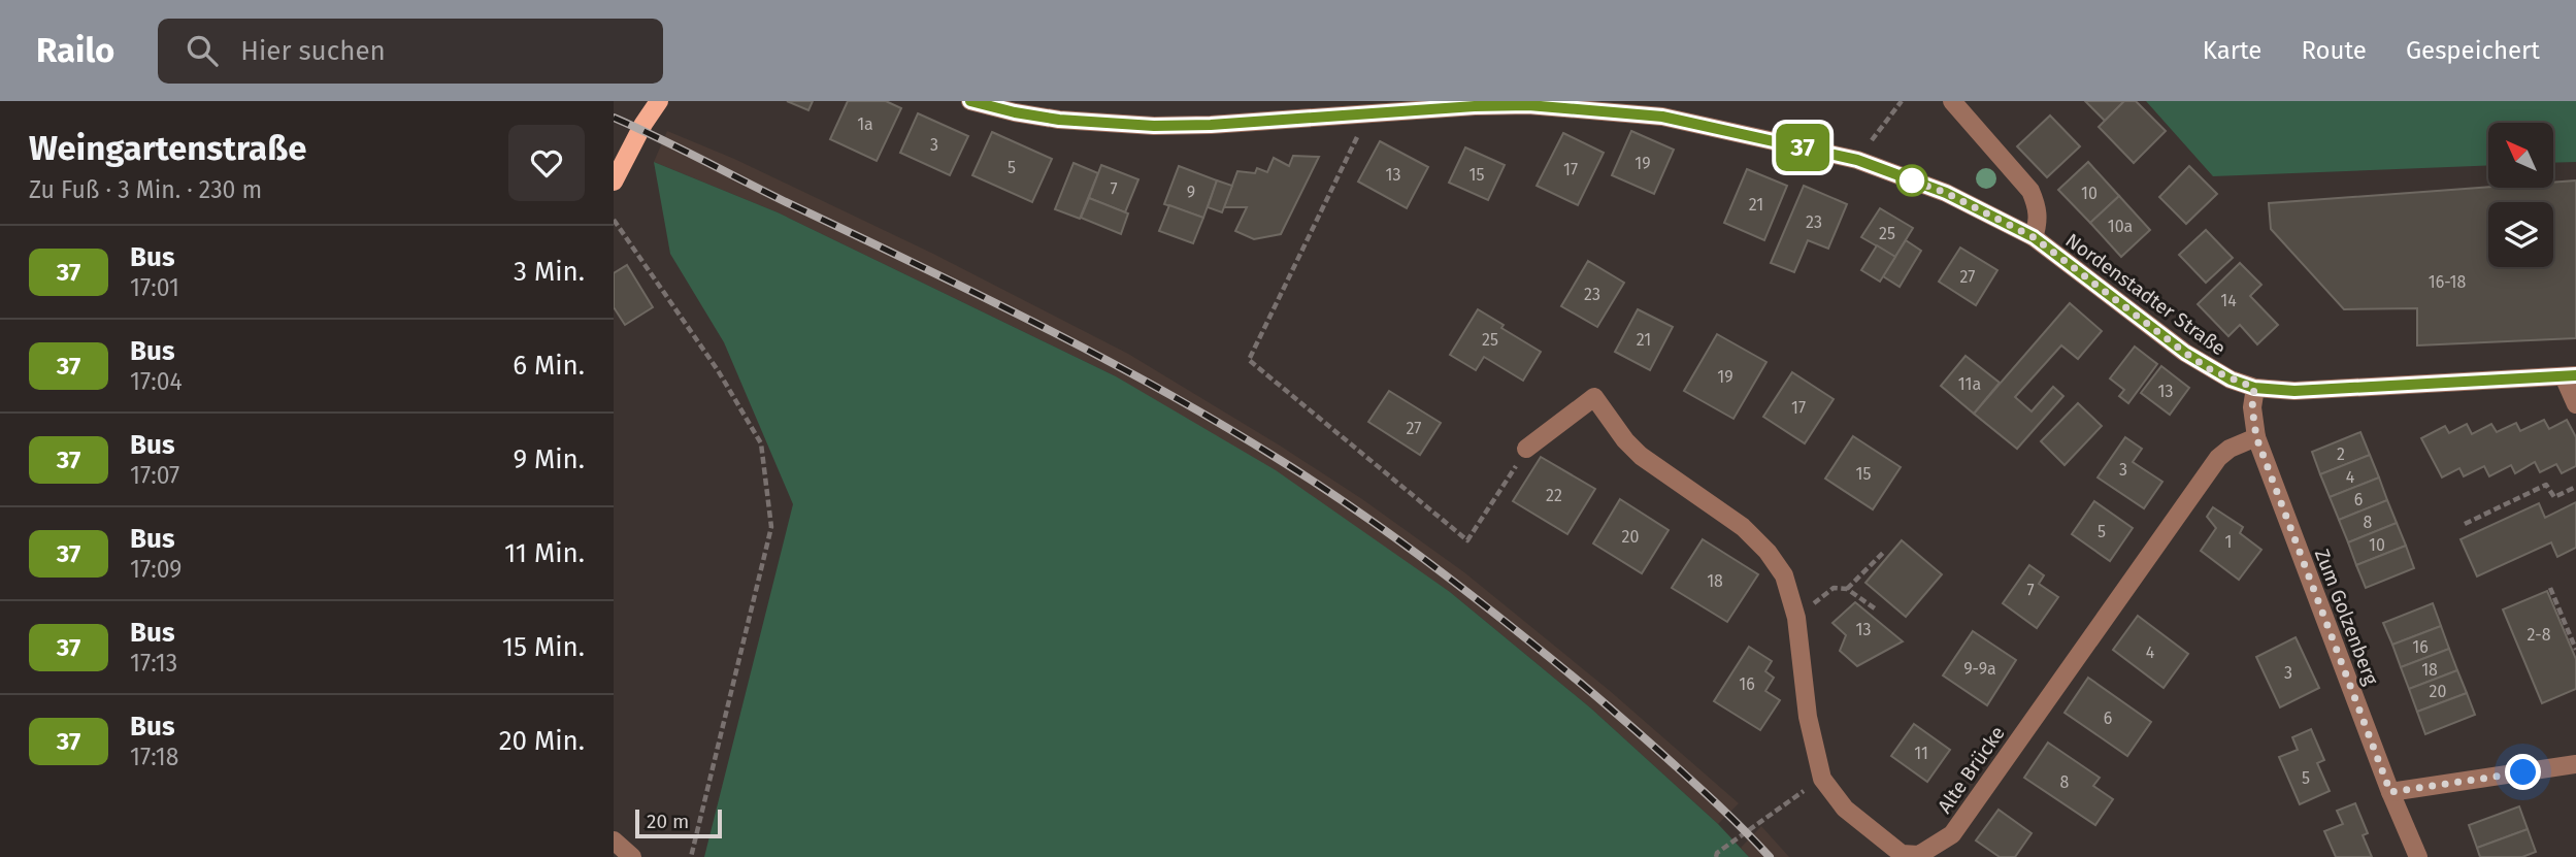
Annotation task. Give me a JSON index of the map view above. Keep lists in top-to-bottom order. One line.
{"streets":{"street":["Nordenstadter Straße","Zum Golzenberg","Alte Brücke"]},"crossings":[["Nordenstadter Straße","Zum Golzenberg"],["Zum Golzenberg","Alte Brücke"]],"lines":["bus line 37"],"house_numbers":["1a","3","19","5","17","13","15","7","9","10","21","23","10a","25","27","16-18","23","14","25","21","19","11a","13","17","27","2","3","15","4","22","6","8","5","20","1","10","18","7","13","2-8","16","4","9-9a","18","3","16","20","6","11","5","8"],"scale_bar":"20 m","north":"top left","page":{"header":"Railo","search":"Hier suchen","nav":["Karte","Route","Gespeichert"],"heading":["Weingartenstraße","Zu Fuß · 3 Min. · 230 m"],"on_map":"37","list":[{"mark":"37","name":"Bus","note":"17:01","value":"3 Min."},{"mark":"37","name":"Bus","note":"17:04","value":"6 Min."},{"mark":"37","name":"Bus","note":"17:07","value":"9 Min."},{"mark":"37","name":"Bus","note":"17:09","value":"11 Min."},{"mark":"37","name":"Bus","note":"17:13","value":"15 Min."},{"mark":"37","name":"Bus","note":"17:18","value":"20 Min."}],"scale":"20 m"}}
